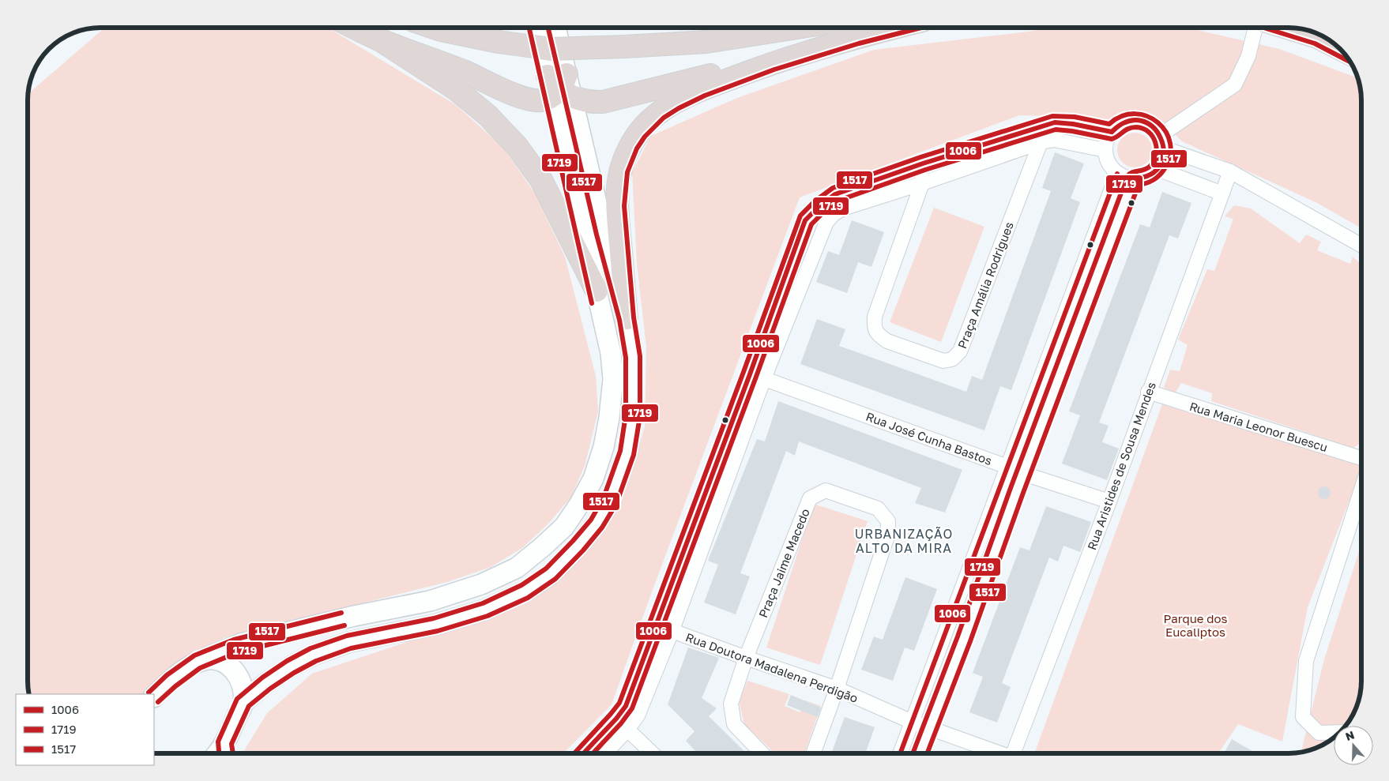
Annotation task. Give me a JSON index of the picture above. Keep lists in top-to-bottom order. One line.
{"streets":{"street":["Praça Amália Rodrigues","Rua Maria Leonor Buescu","Rua José Cunha Bastos","Rua Aristides de Sousa Mendes","Praça Jaime Macedo","Rua Doutora Madalena Perdigão"]},"crossings":[["Rua Maria Leonor Buescu","Rua Aristides de Sousa Mendes"],["Rua José Cunha Bastos","Rua Aristides de Sousa Mendes"],["Praça Jaime Macedo","Rua Doutora Madalena Perdigão"]],"districts":["URBANIZAÇÃO ALTO DA MIRA"],"parks":["Parque dos Eucaliptos"],"lines":["transit line 1719","transit line 1517","transit line 1006"],"legend":["1006","1719","1517"],"north":"top"}
